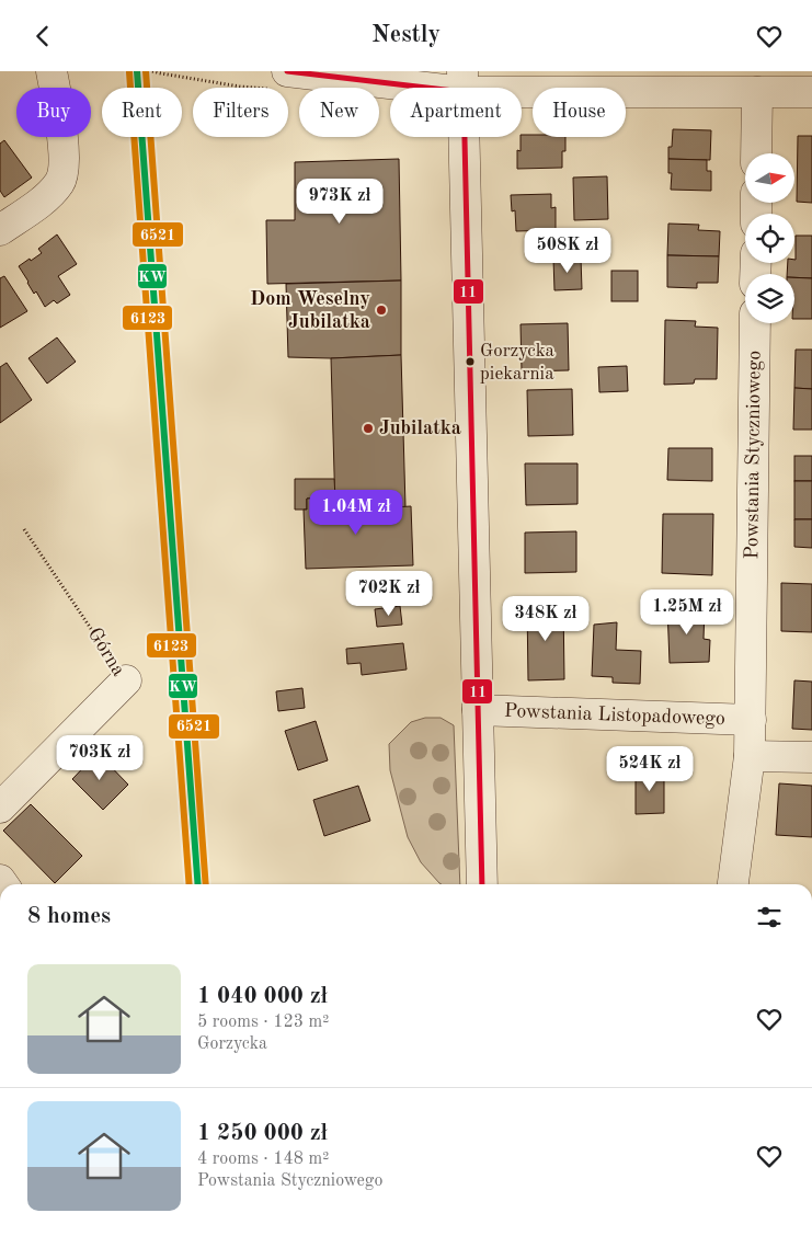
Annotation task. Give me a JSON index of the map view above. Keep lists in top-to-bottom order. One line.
{"streets":{"street":["Powstania Styczniowego","Górna","Powstania Listopadowego"]},"crossings":[["Powstania Styczniowego","Powstania Listopadowego"]],"places":["Dom Weselny Jubilatka","Gorzycka piekarnia","Jubilatka"],"lines":["transit line KW","transit line 6521","transit line 11","transit line 6123"],"north":"right","page":{"header":"Nestly","chip":["Buy","Rent","Filters","New","Apartment","House"],"price":["973K zł","508K zł","1.04M zł","702K zł","1.25M zł","348K zł","703K zł","524K zł"],"heading":"8 homes","list":[{"name":"1 040 000 zł","note":"5 rooms · 123 m² · Gorzycka"},{"name":"1 250 000 zł","note":"4 rooms · 148 m² · Powstania Styczniowego"}]}}
